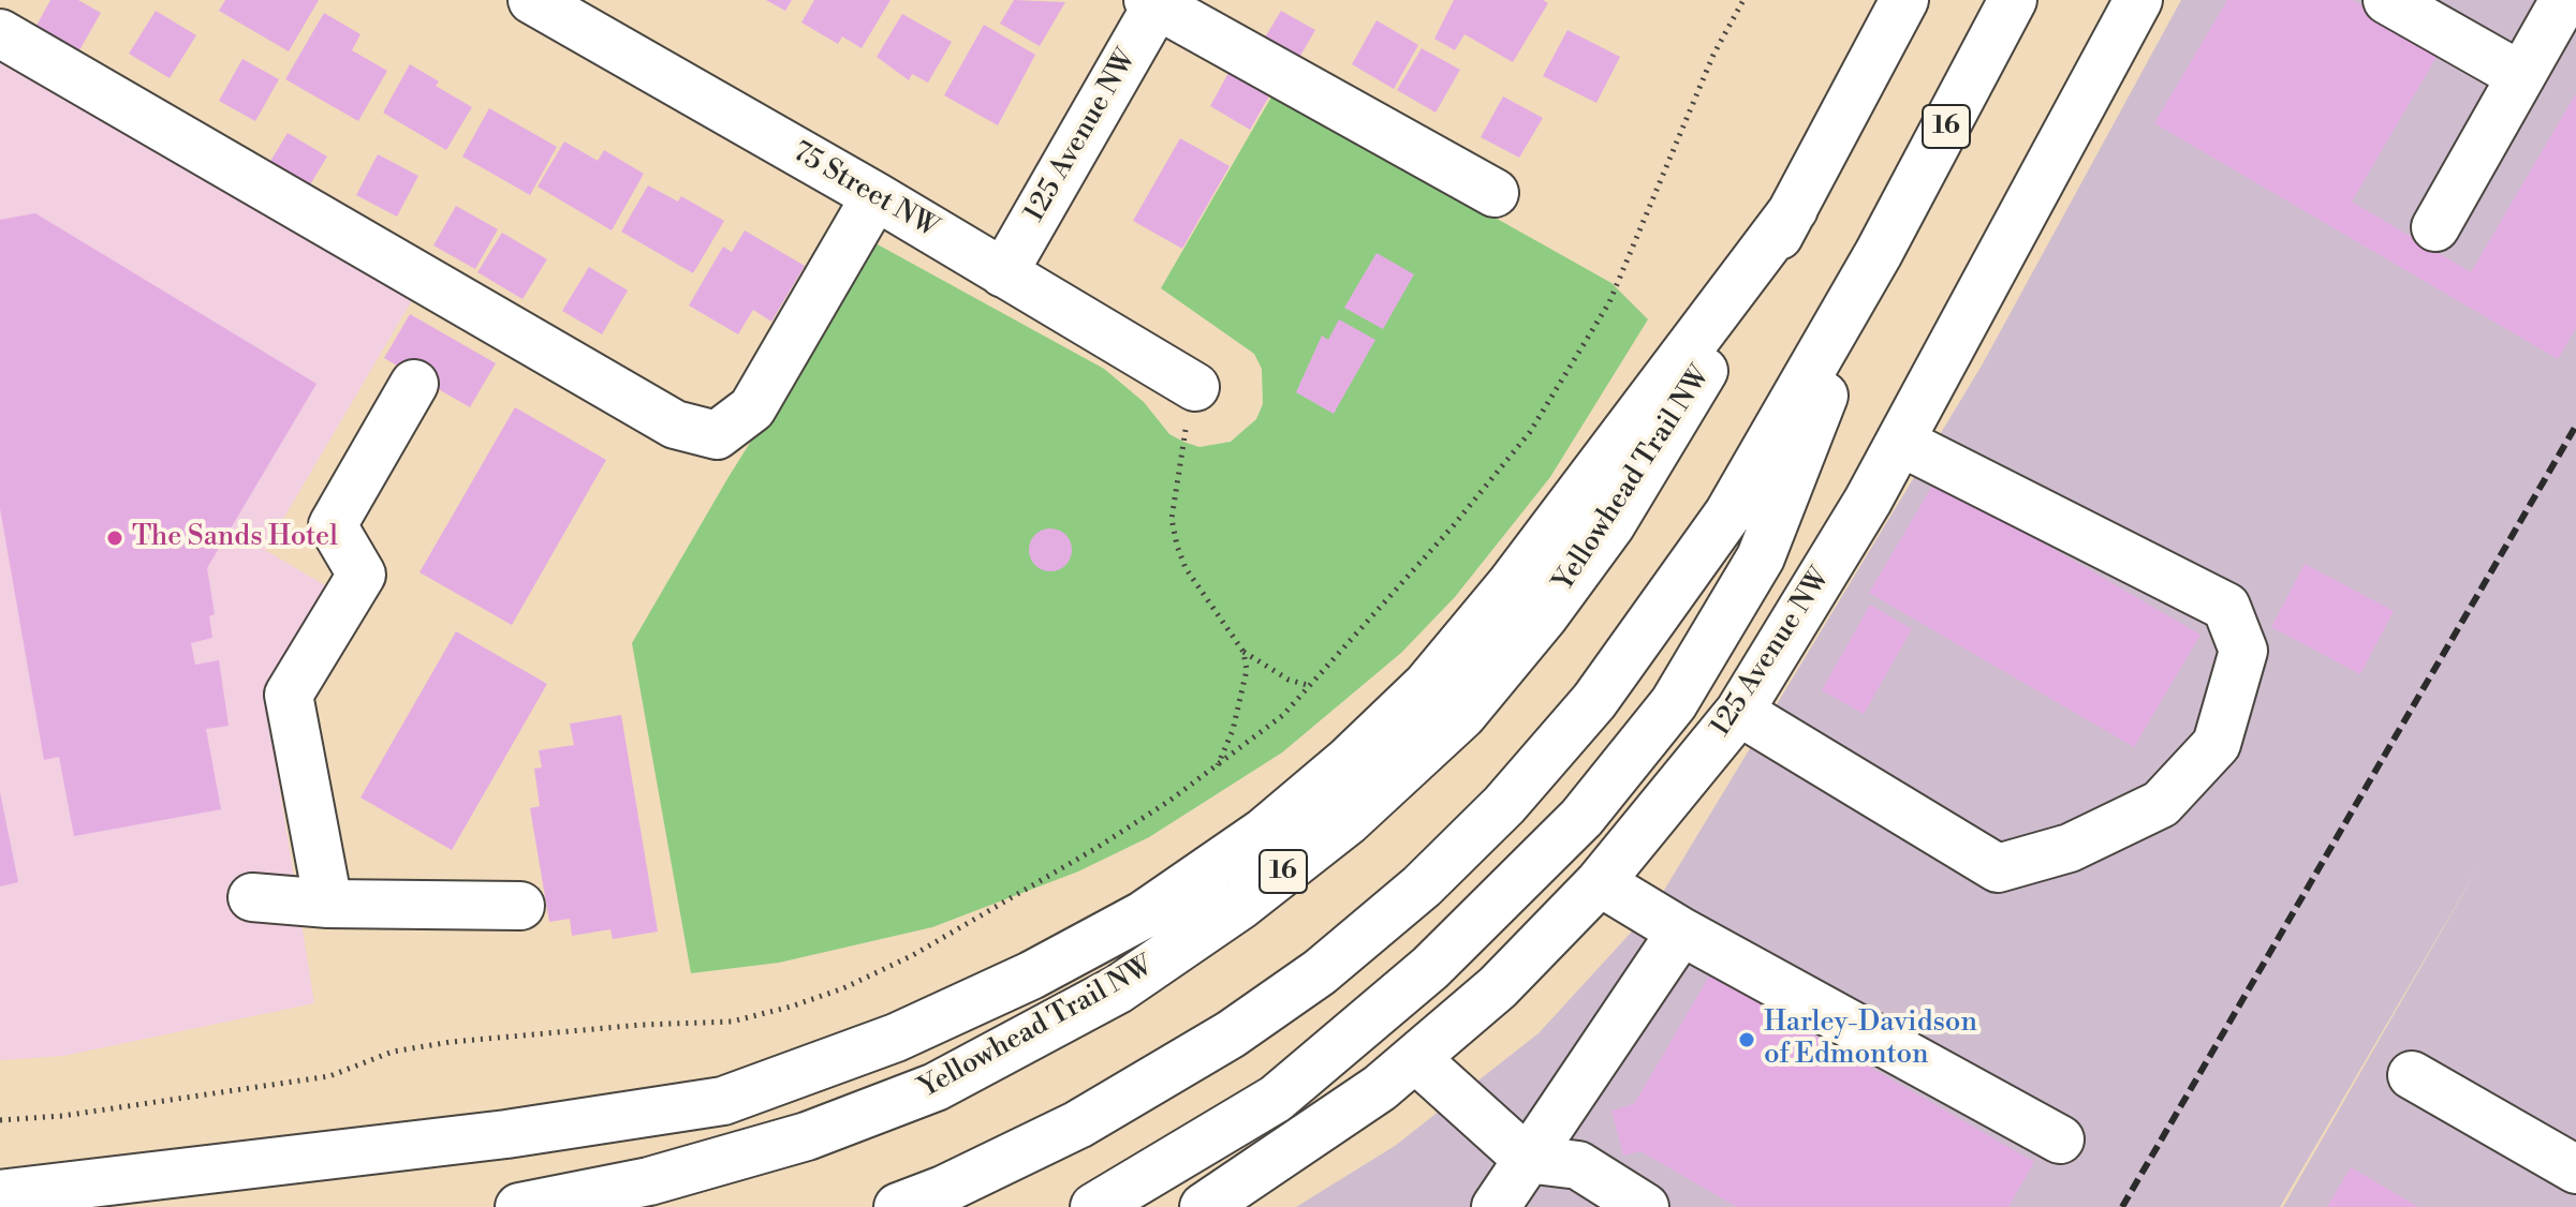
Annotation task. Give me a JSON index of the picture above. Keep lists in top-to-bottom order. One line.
{"streets":{"main road":["16","125 Avenue NW","75 Street NW","Yellowhead Trail NW"]},"crossings":[["125 Avenue NW","75 Street NW"]],"places":["The Sands Hotel","Harley-Davidson of Edmonton"]}
